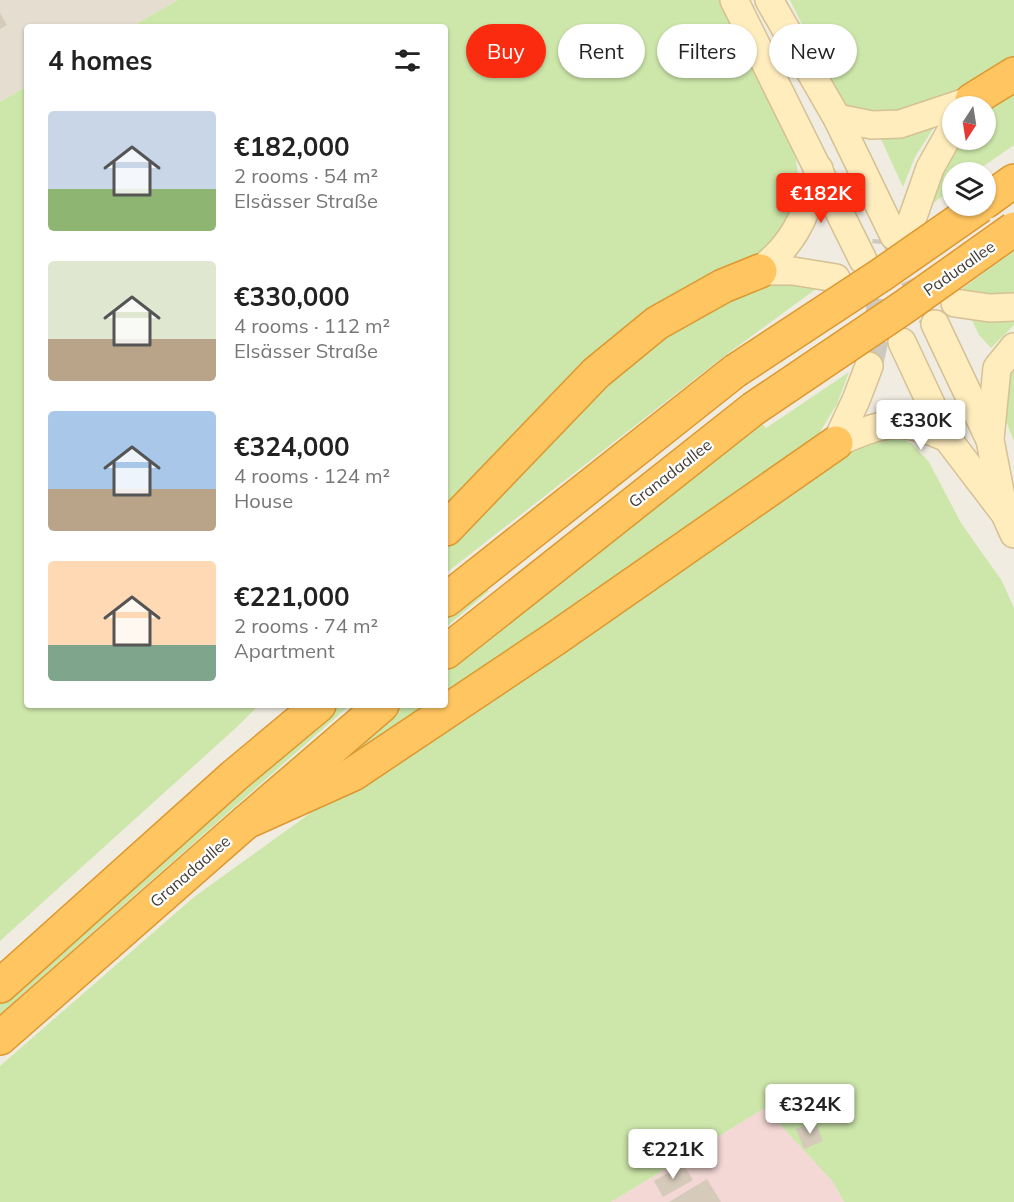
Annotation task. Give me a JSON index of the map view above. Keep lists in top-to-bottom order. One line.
{"streets":{"highway":["Paduaallee","Granadaallee"]},"crossings":[["Paduaallee","Granadaallee"]],"north":"bottom","page":{"chip":["Buy","Rent","Filters","New"],"heading":"4 homes","list":[{"name":"€182,000","note":"2 rooms · 54 m² · Elsässer Straße"},{"name":"€330,000","note":"4 rooms · 112 m² · Elsässer Straße"},{"name":"€324,000","note":"4 rooms · 124 m² · House"},{"name":"€221,000","note":"2 rooms · 74 m² · Apartment"}],"price":["€182K","€330K","€324K","€221K"]}}
